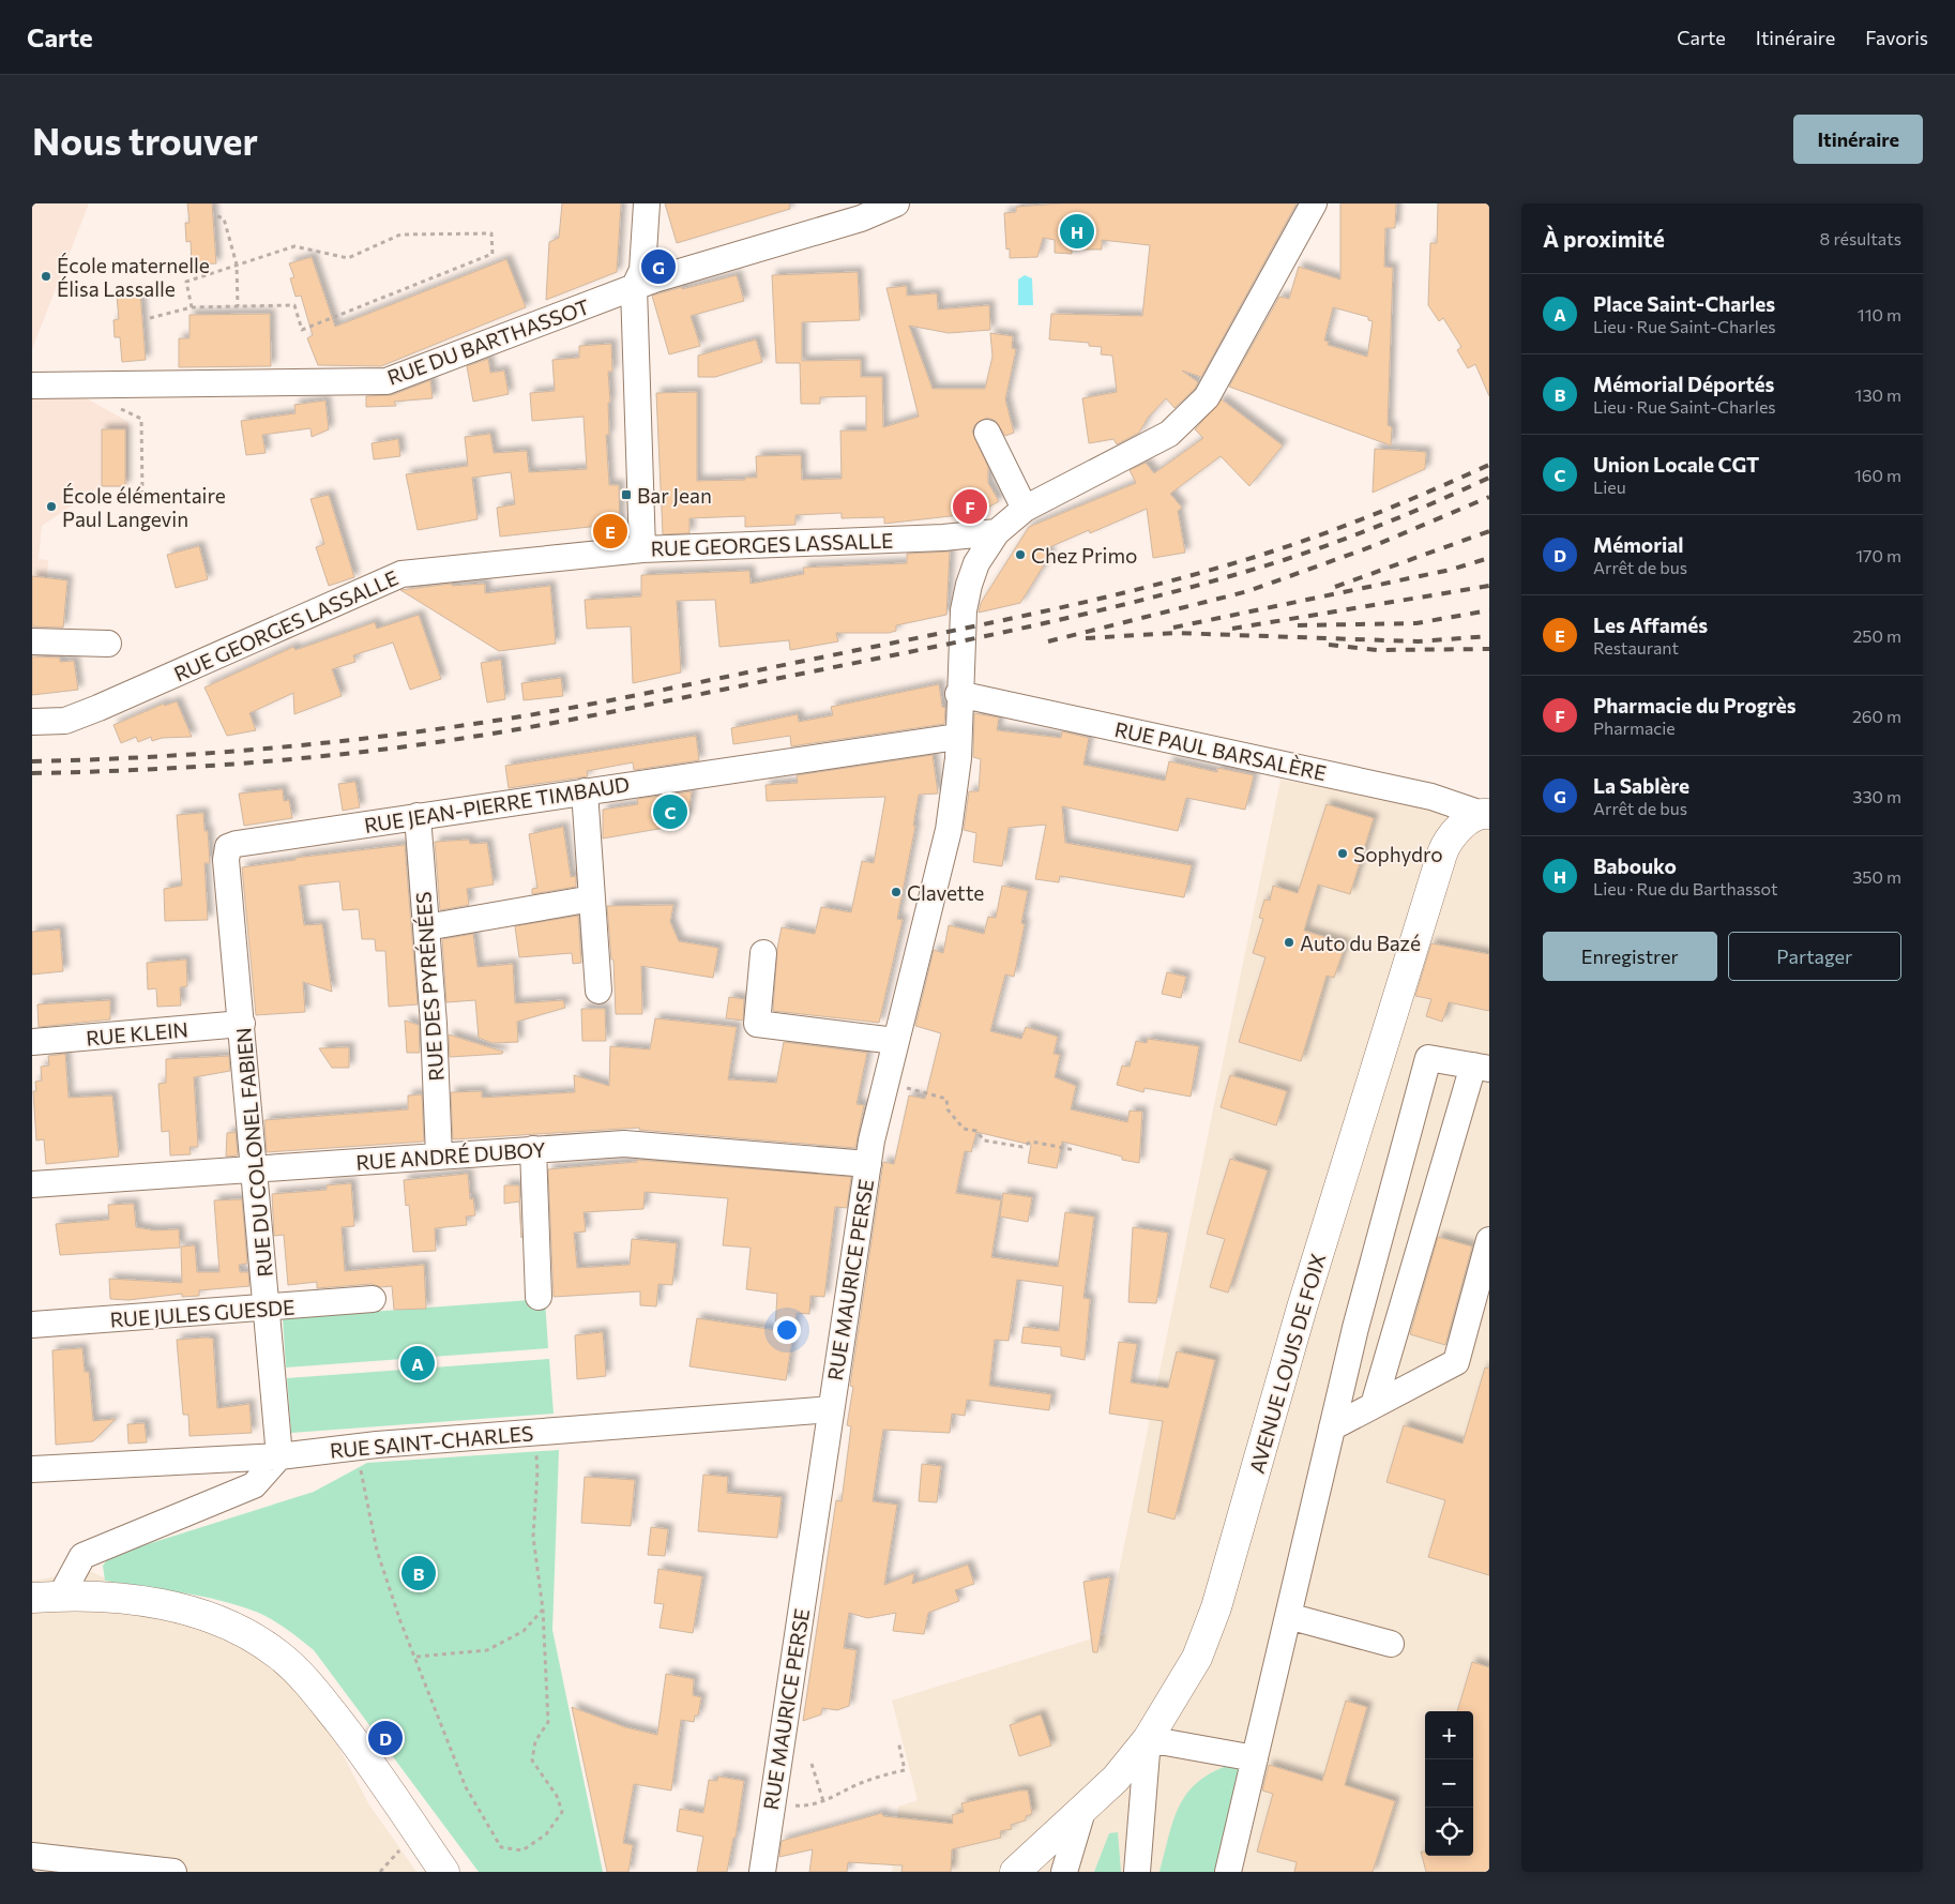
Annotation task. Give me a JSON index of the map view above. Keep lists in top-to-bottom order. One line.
{"streets":{"main road":["AVENUE LOUIS DE FOIX"],"street":["RUE DU BARTHASSOT","RUE GEORGES LASSALLE","RUE PAUL BARSALÈRE","RUE JEAN-PIERRE TIMBAUD","RUE DES PYRÉNÉES","RUE KLEIN","RUE DU COLONEL FABIEN","RUE ANDRÉ DUBOY","RUE MAURICE PERSE","RUE JULES GUESDE","RUE SAINT-CHARLES"]},"crossings":[["RUE GEORGES LASSALLE","RUE MAURICE PERSE"],["RUE PAUL BARSALÈRE","RUE MAURICE PERSE"],["RUE PAUL BARSALÈRE","AVENUE LOUIS DE FOIX"],["RUE JEAN-PIERRE TIMBAUD","RUE DES PYRÉNÉES"],["RUE JEAN-PIERRE TIMBAUD","RUE DU COLONEL FABIEN"],["RUE JEAN-PIERRE TIMBAUD","RUE MAURICE PERSE"],["RUE DES PYRÉNÉES","RUE ANDRÉ DUBOY"],["RUE KLEIN","RUE DU COLONEL FABIEN"],["RUE DU COLONEL FABIEN","RUE ANDRÉ DUBOY"],["RUE DU COLONEL FABIEN","RUE JULES GUESDE"],["RUE DU COLONEL FABIEN","RUE SAINT-CHARLES"],["RUE ANDRÉ DUBOY","RUE MAURICE PERSE"],["RUE MAURICE PERSE","RUE SAINT-CHARLES"]],"places":{"other":["École maternelle Élisa Lassalle","École élémentaire Paul Langevin","Chez Primo","Sophydro","Clavette","Auto du Bazé"],"transit":["Bar Jean"]},"page":{"header":"Carte","nav":["Carte","Itinéraire","Favoris"],"buttons":["Itinéraire",["Enregistrer","Partager"]],"title":"Nous trouver","heading":["À proximité","8 résultats"],"pins":["H","G","F","E","C","A","B","D"],"list":[{"mark":"A","name":"Place Saint-Charles","note":"Lieu · Rue Saint-Charles","value":"110 m"},{"mark":"B","name":"Mémorial Déportés","note":"Lieu · Rue Saint-Charles","value":"130 m"},{"mark":"C","name":"Union Locale CGT","note":"Lieu","value":"160 m"},{"mark":"D","name":"Mémorial","note":"Arrêt de bus","value":"170 m"},{"mark":"E","name":"Les Affamés","note":"Restaurant","value":"250 m"},{"mark":"F","name":"Pharmacie du Progrès","note":"Pharmacie","value":"260 m"},{"mark":"G","name":"La Sablère","note":"Arrêt de bus","value":"330 m"},{"mark":"H","name":"Babouko","note":"Lieu · Rue du Barthassot","value":"350 m"}],"map_buttons":["+","−"]}}
